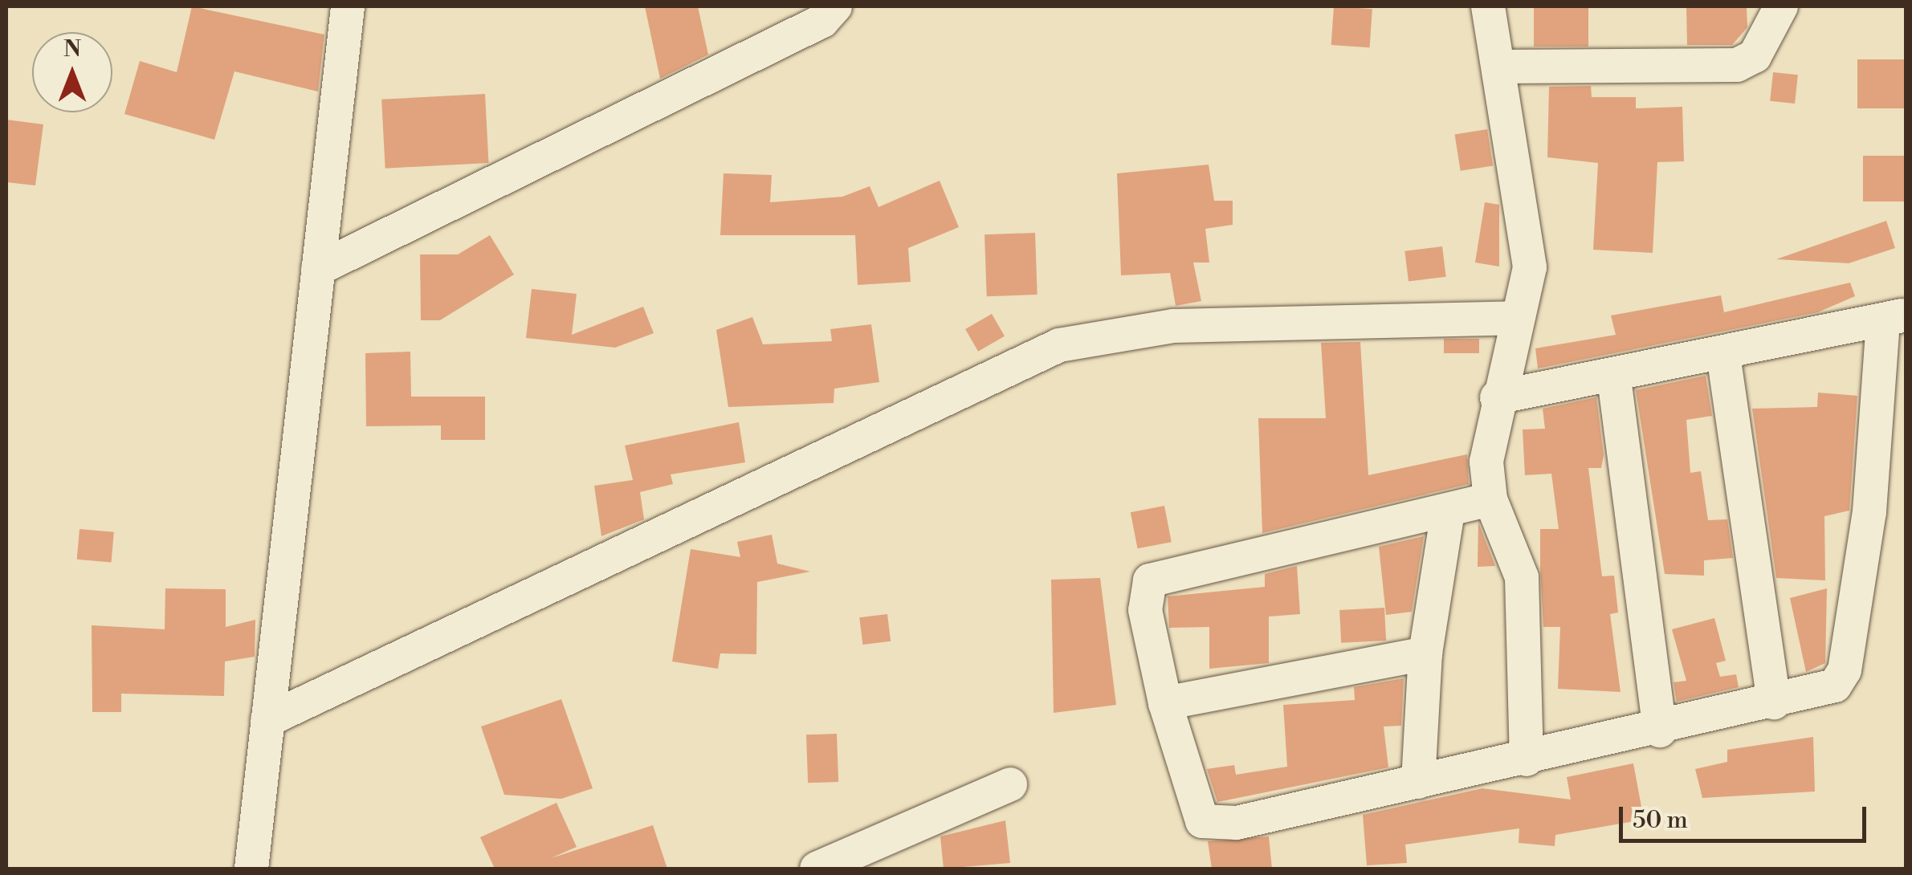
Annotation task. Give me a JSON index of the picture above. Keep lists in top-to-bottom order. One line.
{"scale_bar":"50 m","north":"top"}
